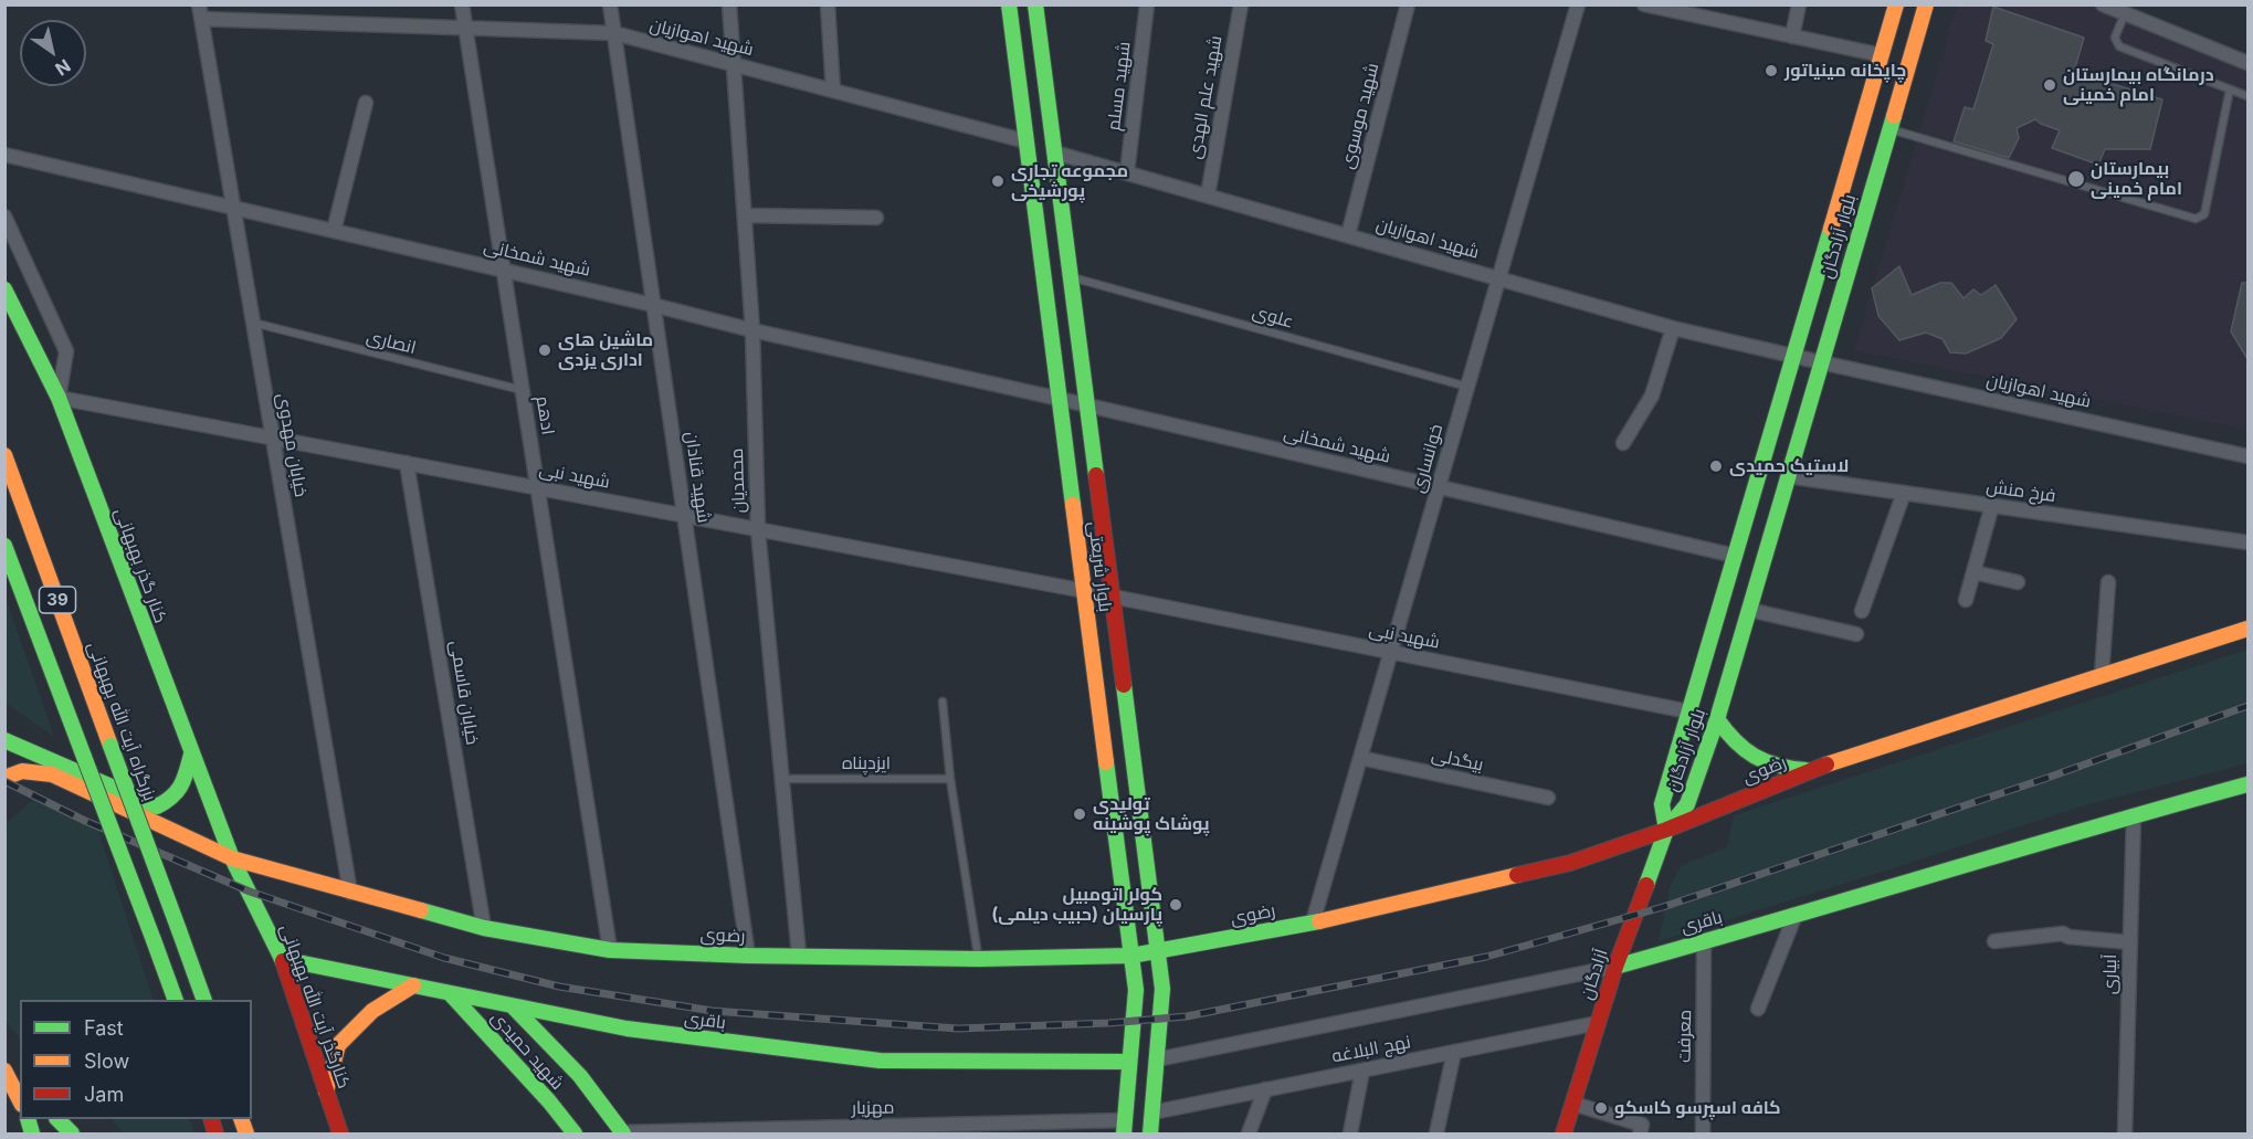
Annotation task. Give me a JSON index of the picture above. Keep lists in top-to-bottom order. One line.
{"streets":{"main road":["بلوار آزادگان","کنار گذر بهبهانی","بلوار شریعتی","39","بزرگراه آیت الله بهبهانی","رضوی","باقری","آزادگان","کنارگذر آیت الله بهبهانی","شهید حمیدی"],"street":["شهید اهوازیان","شهید مسلم","شهید علم الهدی","شهید موسوی","شهید شمخانی","ادهم","خیابان مهدوی","خوانساری","شهید نبی","شهید قنادان","محمدیان","فرخ منش","خیابان قاسمی","بیگدلی","آبیاری","معرفت","نهج البلاغه","مهزیار"],"lane":["علوی","انصاری","ایزدپناه"]},"crossings":[["شهید اهوازیان","شهید مسلم"],["شهید اهوازیان","شهید علم الهدی"],["شهید اهوازیان","شهید موسوی"],["شهید اهوازیان","بلوار آزادگان"],["شهید اهوازیان","ادهم"],["شهید اهوازیان","خیابان مهدوی"],["شهید اهوازیان","خوانساری"],["شهید اهوازیان","شهید قنادان"],["شهید اهوازیان","محمدیان"],["شهید اهوازیان","بلوار شریعتی"],["بلوار آزادگان","شهید شمخانی"],["بلوار آزادگان","شهید نبی"],["بلوار آزادگان","فرخ منش"],["بلوار آزادگان","رضوی"],["بلوار آزادگان","آزادگان"],["شهید شمخانی","ادهم"],["شهید شمخانی","خیابان مهدوی"],["شهید شمخانی","خوانساری"],["شهید شمخانی","شهید قنادان"],["شهید شمخانی","محمدیان"],["شهید شمخانی","بلوار شریعتی"],["علوی","خوانساری"],["علوی","بلوار شریعتی"],["انصاری","ادهم"],["انصاری","خیابان مهدوی"],["ادهم","شهید نبی"],["ادهم","رضوی"],["خیابان مهدوی","شهید نبی"],["خیابان مهدوی","رضوی"],["خوانساری","شهید نبی"],["خوانساری","بیگدلی"],["خوانساری","رضوی"],["شهید نبی","شهید قنادان"],["شهید نبی","محمدیان"],["شهید نبی","کنار گذر بهبهانی"],["شهید نبی","بلوار شریعتی"],["شهید نبی","خیابان قاسمی"],["شهید قنادان","رضوی"],["محمدیان","ایزدپناه"],["محمدیان","رضوی"],["کنار گذر بهبهانی","رضوی"],["کنار گذر بهبهانی","کنارگذر آیت الله بهبهانی"],["بلوار شریعتی","رضوی"],["بلوار شریعتی","باقری"],["بلوار شریعتی","نهج البلاغه"],["بلوار شریعتی","مهزیار"],["خیابان قاسمی","رضوی"],["رضوی","آزادگان"],["رضوی","کنارگذر آیت الله بهبهانی"],["باقری","آزادگان"],["باقری","آبیاری"],["باقری","کنارگذر آیت الله بهبهانی"],["باقری","معرفت"],["باقری","شهید حمیدی"],["آزادگان","نهج البلاغه"],["شهید حمیدی","مهزیار"]],"places":["چاپخانه مینیاتور","درمانگاه بیمارستان امام خمینی","بیمارستان امام خمینی","مجموعه تجاری پورشیخی","ماشین های اداری یزدی","لاستیک حمیدی","تولیدی پوشاک پوشینه","کولر اتومبیل پارسیان (حبیب دیلمی)","کافه اسپرسو کاسکو"],"legend":["Fast","Slow","Jam"],"north":"bottom right"}
